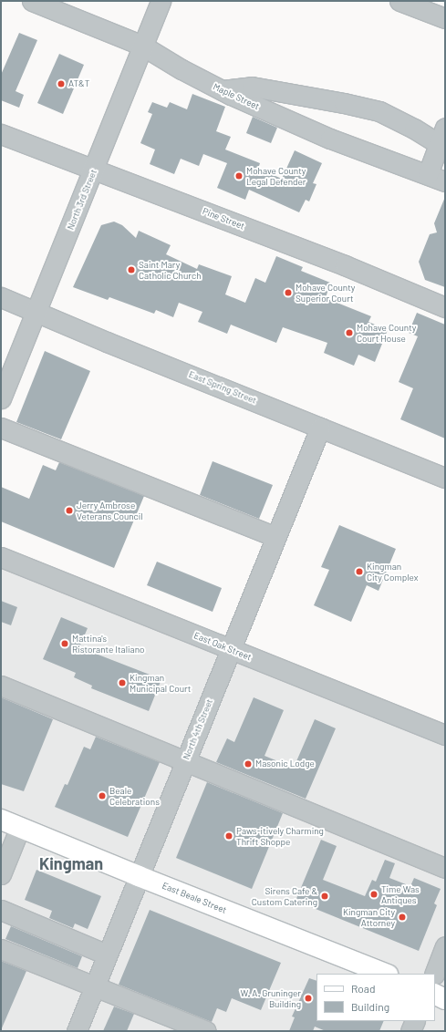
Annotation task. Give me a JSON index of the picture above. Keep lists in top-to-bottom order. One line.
{"streets":{"main road":["East Beale Street"],"street":["Maple Street","North 3rd Street","Pine Street","East Spring Street","East Oak Street","North 4th Street"]},"crossings":[["Maple Street","North 3rd Street"],["North 3rd Street","Pine Street"],["North 3rd Street","East Spring Street"],["East Spring Street","North 4th Street"],["East Oak Street","North 4th Street"],["North 4th Street","East Beale Street"]],"districts":["Kingman"],"places":["AT&T","Mohave County Legal Defender","Saint Mary Catholic Church","Mohave County Superior Court","Mohave County Court House","Jerry Ambrose Veterans Council","Kingman City Complex","Mattina's Ristorante Italiano","Kingman Municipal Court","Masonic Lodge","Beale Celebrations","Paws-itively Charming Thrift Shoppe","Time Was Antiques","Sirens Cafe & Custom Catering","Kingman City Attorney","W. A. Gruninger Building"],"legend":["Road","Building"]}
